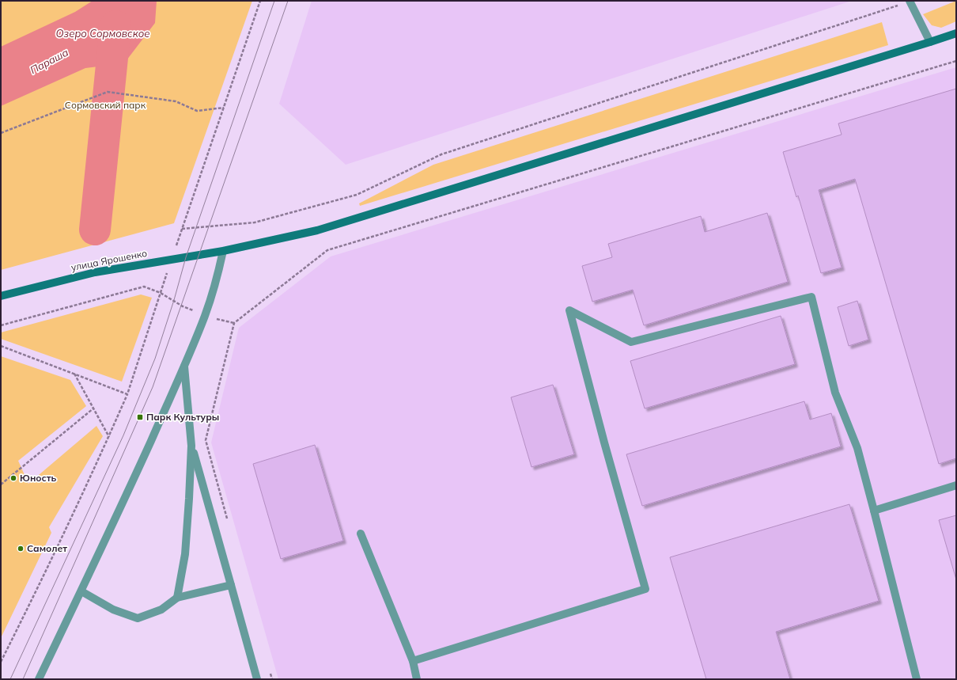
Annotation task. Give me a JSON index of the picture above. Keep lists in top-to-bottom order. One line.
{"streets":{"main road":["улица Ярошенко"]},"water":["Озеро Сормовское","Параша"],"parks":["Сормовский парк"],"places":{"transit":["Парк Культуры"],"other":["Юность","Самолет"]}}
